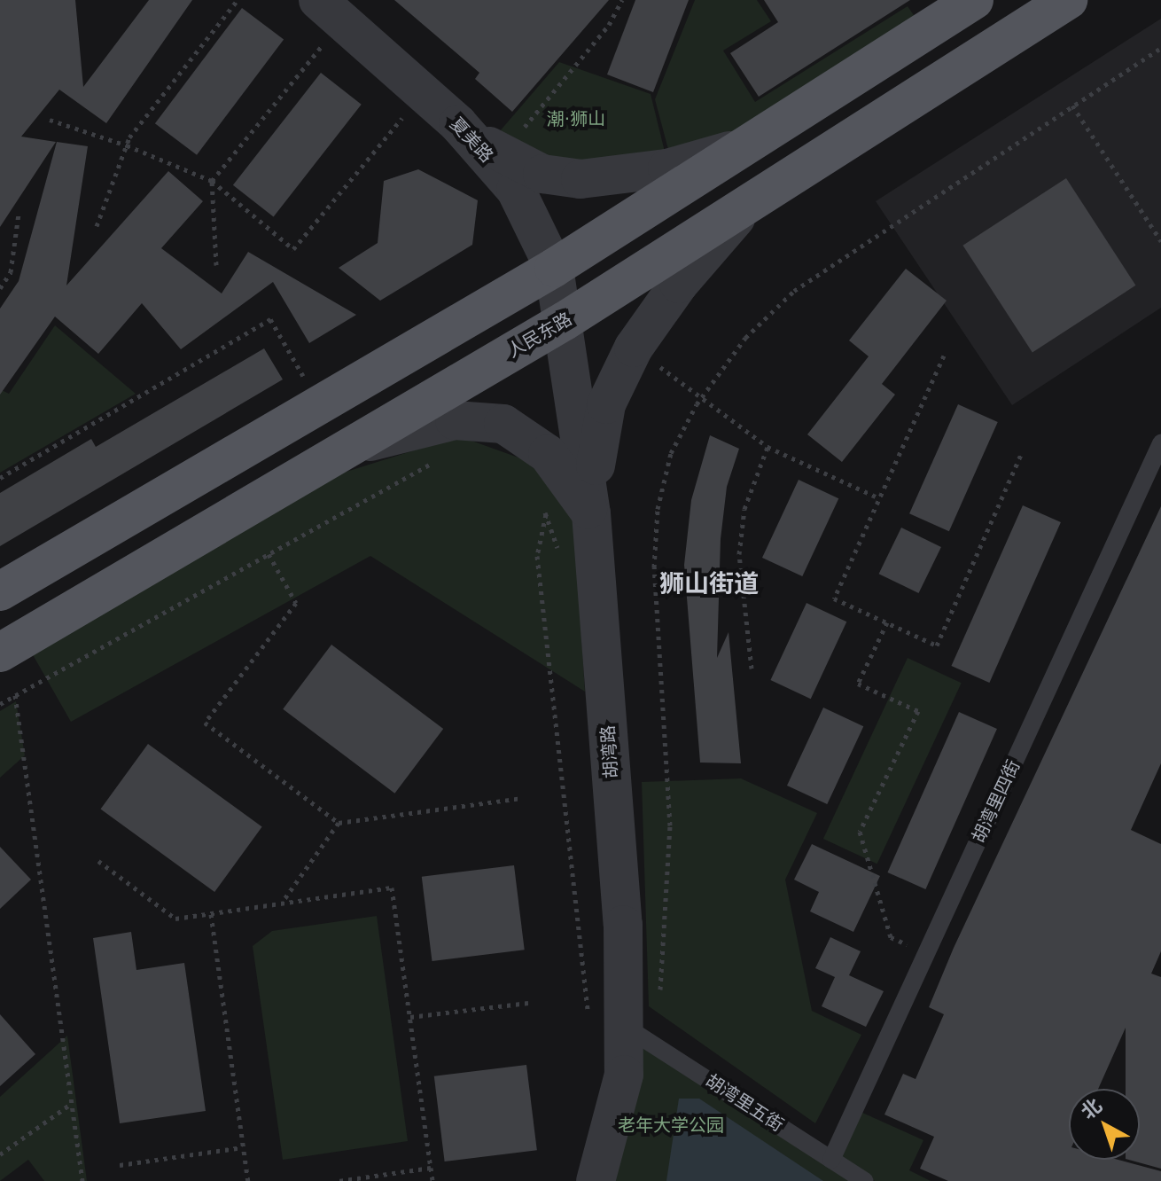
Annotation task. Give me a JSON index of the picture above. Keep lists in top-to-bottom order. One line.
{"streets":{"main road":["人民东路"],"street":["夏美路","胡湾路"],"lane":["胡湾里四街","胡湾里五街"]},"crossings":[["夏美路","人民东路"],["夏美路","胡湾路"],["人民东路","胡湾路"],["胡湾路","胡湾里五街"],["胡湾里四街","胡湾里五街"]],"districts":["狮山街道"],"parks":["潮·狮山","老年大学公园"],"north":"top left"}
